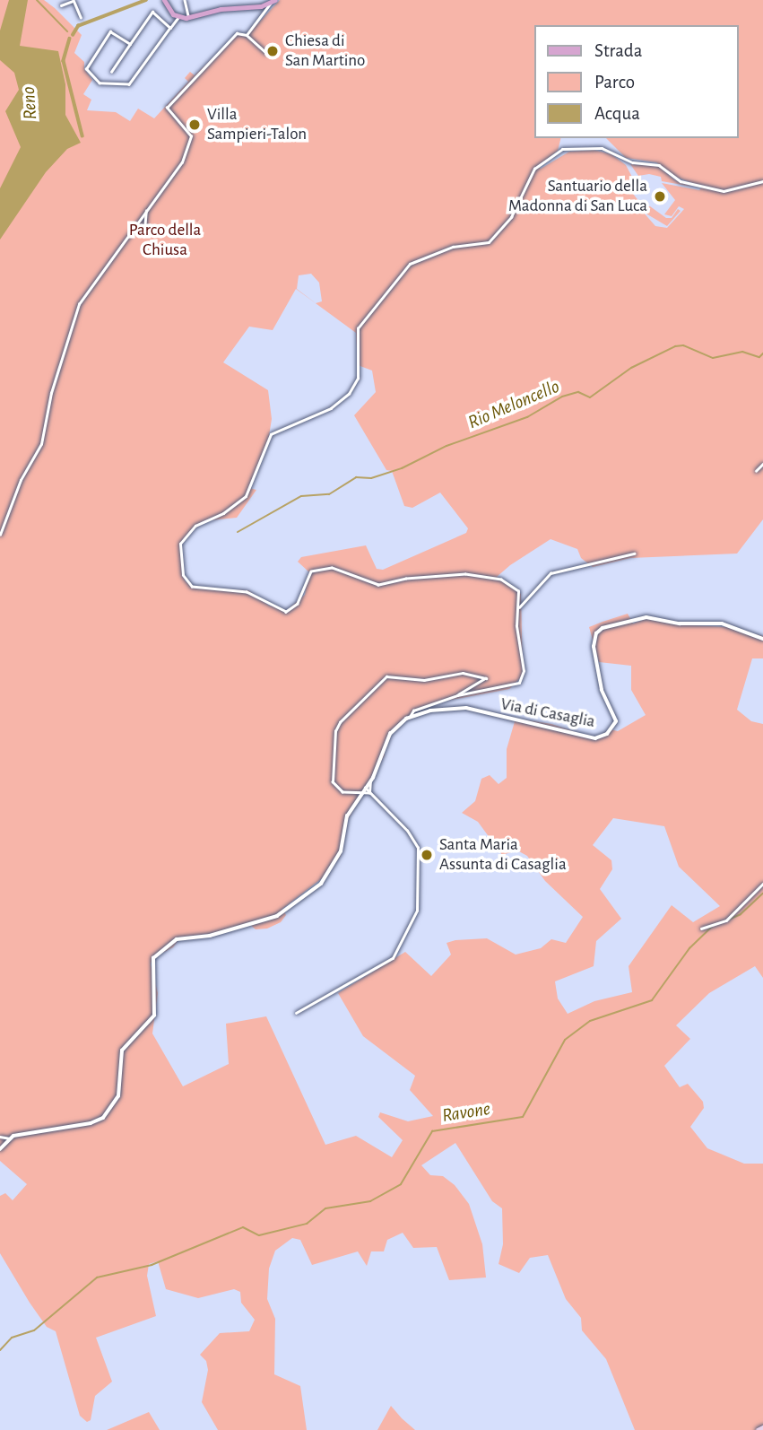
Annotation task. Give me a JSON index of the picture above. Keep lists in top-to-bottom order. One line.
{"streets":{"street":["Via di Casaglia"]},"water":["Reno","Rio Meloncello","Ravone"],"parks":["Parco della Chiusa"],"places":["Chiesa di San Martino","Villa Sampieri-Talon","Santuario della Madonna di San Luca","Santa Maria Assunta di Casaglia"],"legend":["Strada","Parco","Acqua"]}
